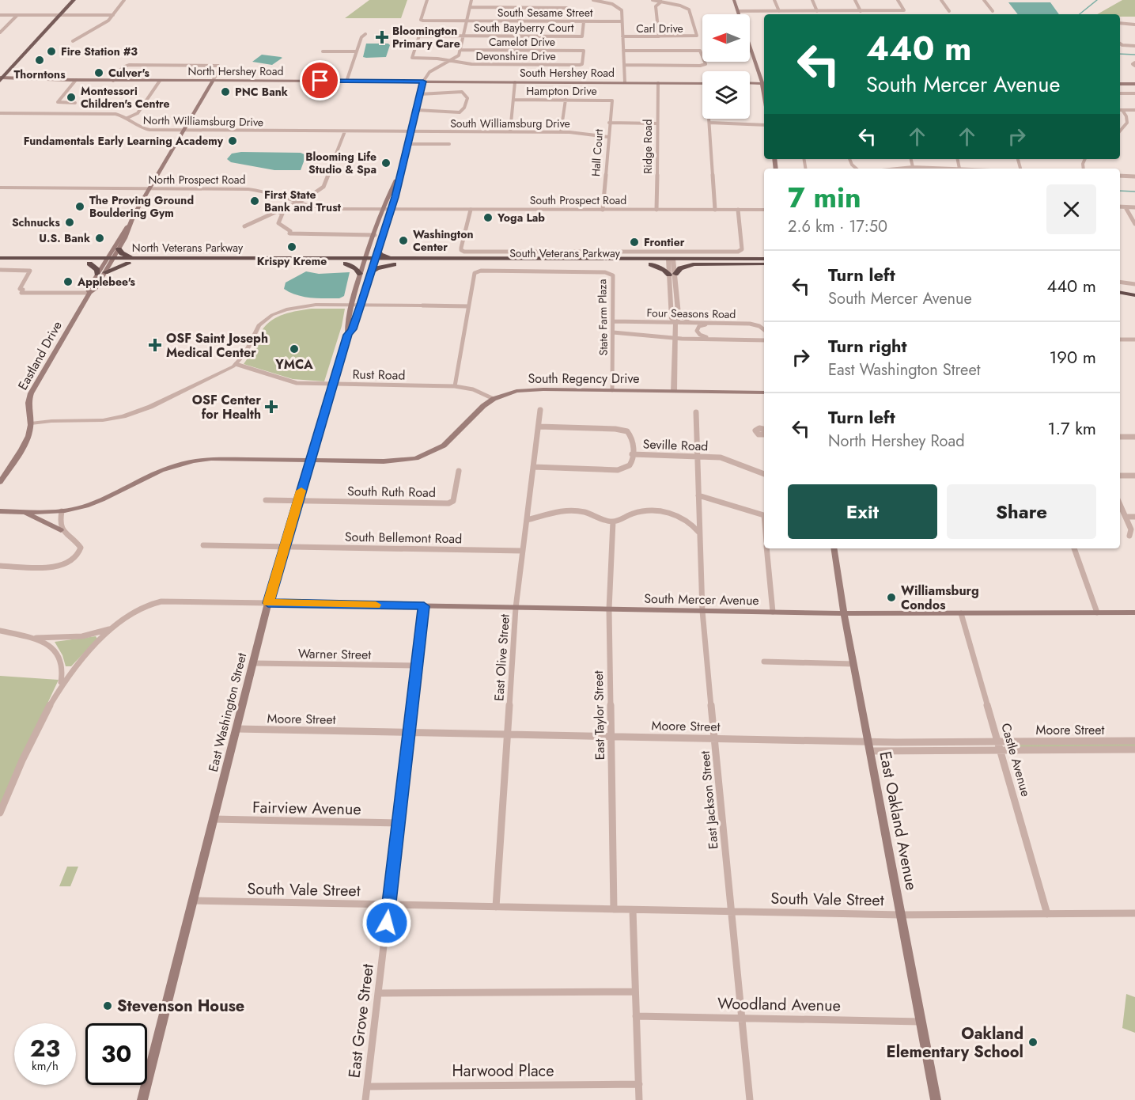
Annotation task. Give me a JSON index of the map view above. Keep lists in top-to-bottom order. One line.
{"streets":{"highway":["North Veterans Parkway","South Veterans Parkway"],"main road":["North Hershey Road","South Hershey Road","Eastland Drive","South Regency Drive","South Mercer Avenue","East Washington Street","East Oakland Avenue"],"street":["South Sesame Street","South Bayberry Court","Carl Drive","Camelot Drive","Devonshire Drive","Hampton Drive","North Williamsburg Drive","South Williamsburg Drive","Ridge Road","Hall Court","North Prospect Road","South Prospect Road","Four Seasons Road","State Farm Plaza","Rust Road","Seville Road","South Ruth Road","South Bellemont Road","Warner Street","East Olive Street","East Taylor Street","Moore Street","Castle Avenue","East Jackson Street","Fairview Avenue","South Vale Street","Woodland Avenue","East Grove Street","Harwood Place"]},"crossings":[["South Sesame Street","South Bayberry Court"],["South Bayberry Court","Devonshire Drive"],["Camelot Drive","Devonshire Drive"],["North Hershey Road","South Hershey Road"],["North Hershey Road","Eastland Drive"],["North Hershey Road","East Washington Street"],["South Hershey Road","Ridge Road"],["South Hershey Road","East Washington Street"],["Hampton Drive","Hall Court"],["North Williamsburg Drive","South Williamsburg Drive"],["North Williamsburg Drive","Eastland Drive"],["North Williamsburg Drive","East Washington Street"],["South Williamsburg Drive","Hall Court"],["South Williamsburg Drive","East Washington Street"],["Ridge Road","South Prospect Road"],["Hall Court","South Prospect Road"],["North Prospect Road","South Prospect Road"],["North Prospect Road","Eastland Drive"],["North Prospect Road","East Washington Street"],["South Prospect Road","East Washington Street"],["North Veterans Parkway","South Veterans Parkway"],["North Veterans Parkway","Eastland Drive"],["North Veterans Parkway","East Washington Street"],["South Veterans Parkway","East Washington Street"],["Four Seasons Road","State Farm Plaza"],["State Farm Plaza","Rust Road"],["State Farm Plaza","South Regency Drive"],["Rust Road","South Regency Drive"],["Rust Road","East Washington Street"],["South Regency Drive","East Washington Street"],["Seville Road","East Olive Street"],["Seville Road","East Jackson Street"],["South Ruth Road","East Washington Street"],["South Bellemont Road","East Olive Street"],["South Bellemont Road","East Washington Street"],["South Mercer Avenue","East Olive Street"],["South Mercer Avenue","East Washington Street"],["South Mercer Avenue","East Taylor Street"],["South Mercer Avenue","Castle Avenue"],["South Mercer Avenue","East Jackson Street"],["South Mercer Avenue","East Oakland Avenue"],["South Mercer Avenue","East Grove Street"],["Warner Street","East Washington Street"],["Warner Street","East Grove Street"],["East Olive Street","Moore Street"],["East Olive Street","South Vale Street"],["East Washington Street","Moore Street"],["East Washington Street","Fairview Avenue"],["East Washington Street","South Vale Street"],["East Taylor Street","Moore Street"],["East Taylor Street","South Vale Street"],["Moore Street","Castle Avenue"],["Moore Street","East Jackson Street"],["Moore Street","East Oakland Avenue"],["Moore Street","East Grove Street"],["Castle Avenue","South Vale Street"],["East Jackson Street","South Vale Street"],["East Jackson Street","Woodland Avenue"],["Fairview Avenue","East Grove Street"],["East Oakland Avenue","South Vale Street"],["East Oakland Avenue","Woodland Avenue"],["South Vale Street","East Grove Street"],["East Grove Street","Harwood Place"]],"places":{"health":["Bloomington Primary Care","OSF Saint Joseph Medical Center","OSF Center for Health"],"other":["Fire Station #3","Thorntons","Culver's","PNC Bank","Montessori Children's Centre","Fundamentals Early Learning Academy","Blooming Life Studio & Spa","First State Bank and Trust","The Proving Ground Bouldering Gym","Yoga Lab","Schnucks","U.S. Bank","Washington Center","Frontier","Krispy Kreme","Applebee's","YMCA","Williamsburg Condos","Stevenson House","Oakland Elementary School"]},"north":"left","page":{"turn":["440 m","South Mercer Avenue"],"heading":["7 min","2.6 km · 17:50"],"list":[{"name":"Turn left","note":"South Mercer Avenue","value":"440 m"},{"name":"Turn right","note":"East Washington Street","value":"190 m"},{"name":"Turn left","note":"North Hershey Road","value":"1.7 km"}],"buttons":["Exit","Share"],"speed":"23 km/h","limit":"30"}}
